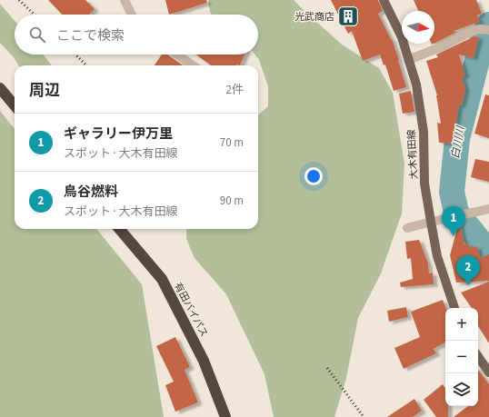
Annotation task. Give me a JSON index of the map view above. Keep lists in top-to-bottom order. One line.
{"streets":{"highway":["有田バイパス"],"main road":["大木有田線"]},"water":["白川川"],"places":{"building":["光武商店"]},"north":"right","page":{"search":"ここで検索","heading":["周辺","2件"],"list":[{"mark":"1","name":"ギャラリー伊万里","note":"スポット · 大木有田線","value":"70 m"},{"mark":"2","name":"鳥谷燃料","note":"スポット · 大木有田線","value":"90 m"}],"pins":["1","2"],"map_buttons":["+","−"]}}
